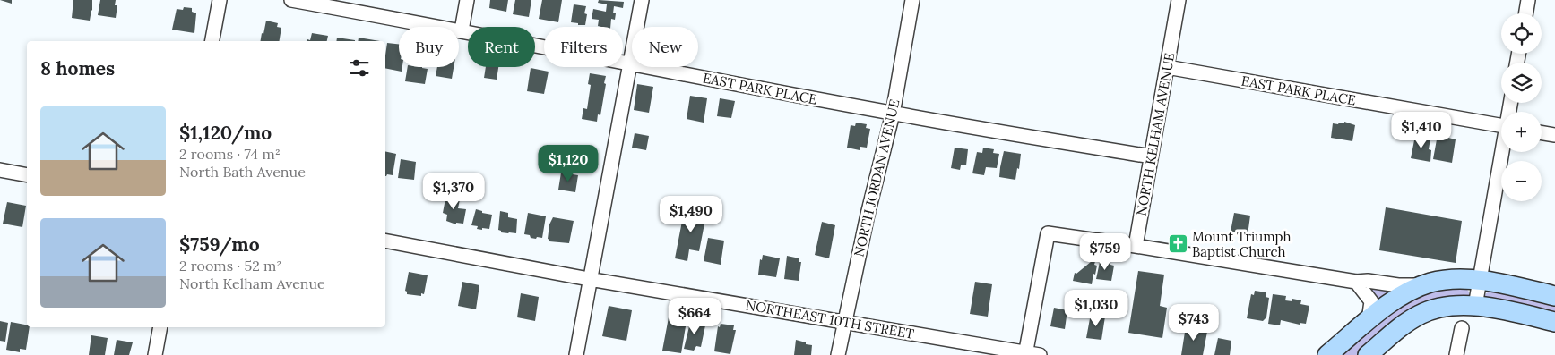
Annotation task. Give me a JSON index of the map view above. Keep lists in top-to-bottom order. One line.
{"streets":{"street":["EAST PARK PLACE","NORTH KELHAM AVENUE","NORTH JORDAN AVENUE","NORTHEAST 10TH STREET"]},"crossings":[["EAST PARK PLACE","NORTH KELHAM AVENUE"],["EAST PARK PLACE","NORTH JORDAN AVENUE"],["NORTH JORDAN AVENUE","NORTHEAST 10TH STREET"]],"places":{"church":["Mount Triumph Baptist Church"]},"page":{"map_buttons":["+","−"],"chip":["Buy","Rent","Filters","New"],"heading":"8 homes","list":[{"name":"$1,120/mo","note":"2 rooms · 74 m² · North Bath Avenue"},{"name":"$759/mo","note":"2 rooms · 52 m² · North Kelham Avenue"}],"price":["$1,410","$1,120","$1,370","$1,490","$759","$1,030","$664","$743"]}}
